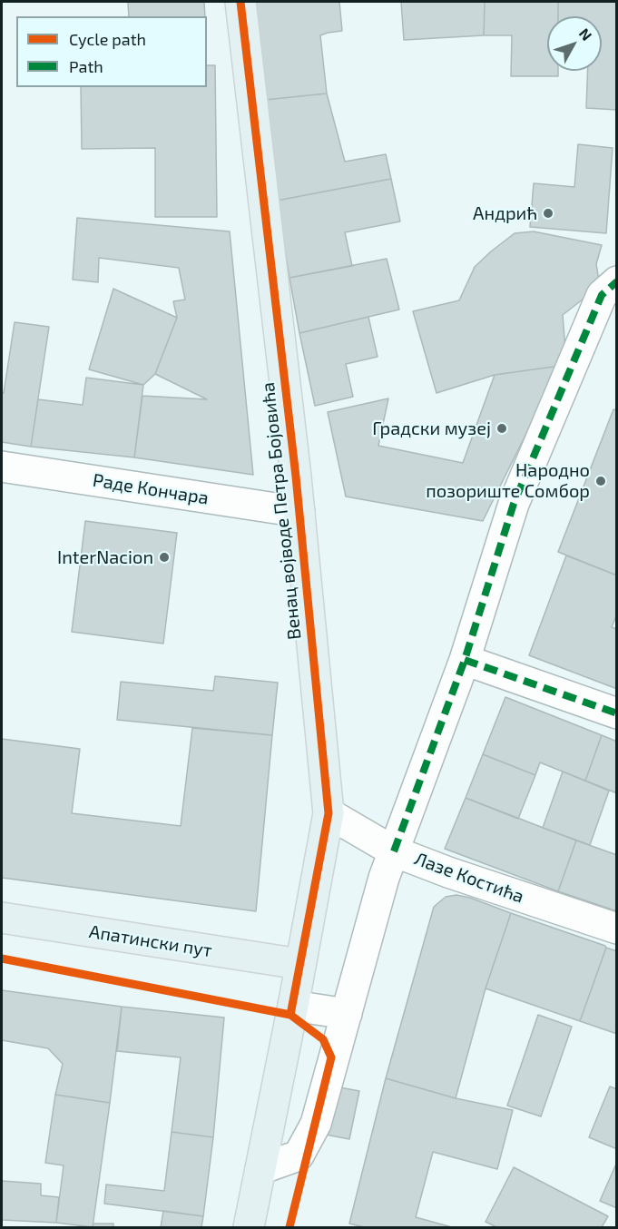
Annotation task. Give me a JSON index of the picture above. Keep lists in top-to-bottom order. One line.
{"streets":{"main road":["Венац војводе Петра Бојовића","Апатински пут"],"street":["Раде Кончара","Лазе Костића"]},"crossings":[["Раде Кончара","Венац војводе Петра Бојовића"],["Венац војводе Петра Бојовића","Лазе Костића"],["Венац војводе Петра Бојовића","Апатински пут"]],"places":["Андрић","Градски музеј","Народно позориште Сомбор","InterNacion"],"legend":["Cycle path","Path"],"north":"top right"}
